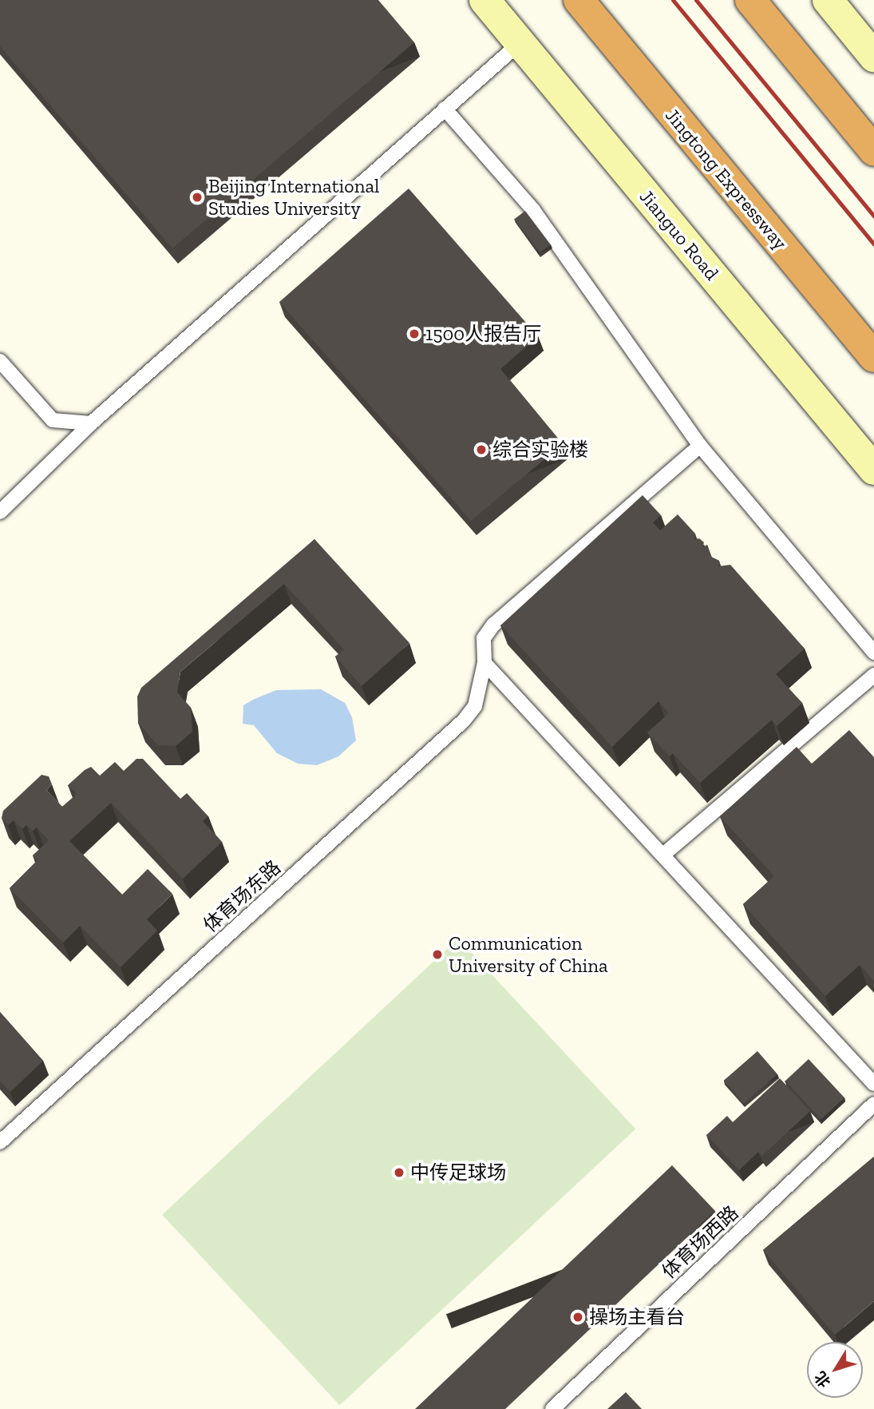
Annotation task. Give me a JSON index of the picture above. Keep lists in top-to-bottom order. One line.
{"streets":{"highway":["Jingtong Expressway"],"main road":["Jianguo Road"],"lane":["体育场东路","体育场西路"]},"places":["Beijing International Studies University","1500人报告厅","综合实验楼","Communication University of China","中传足球场","操场主看台"],"north":"bottom left"}
